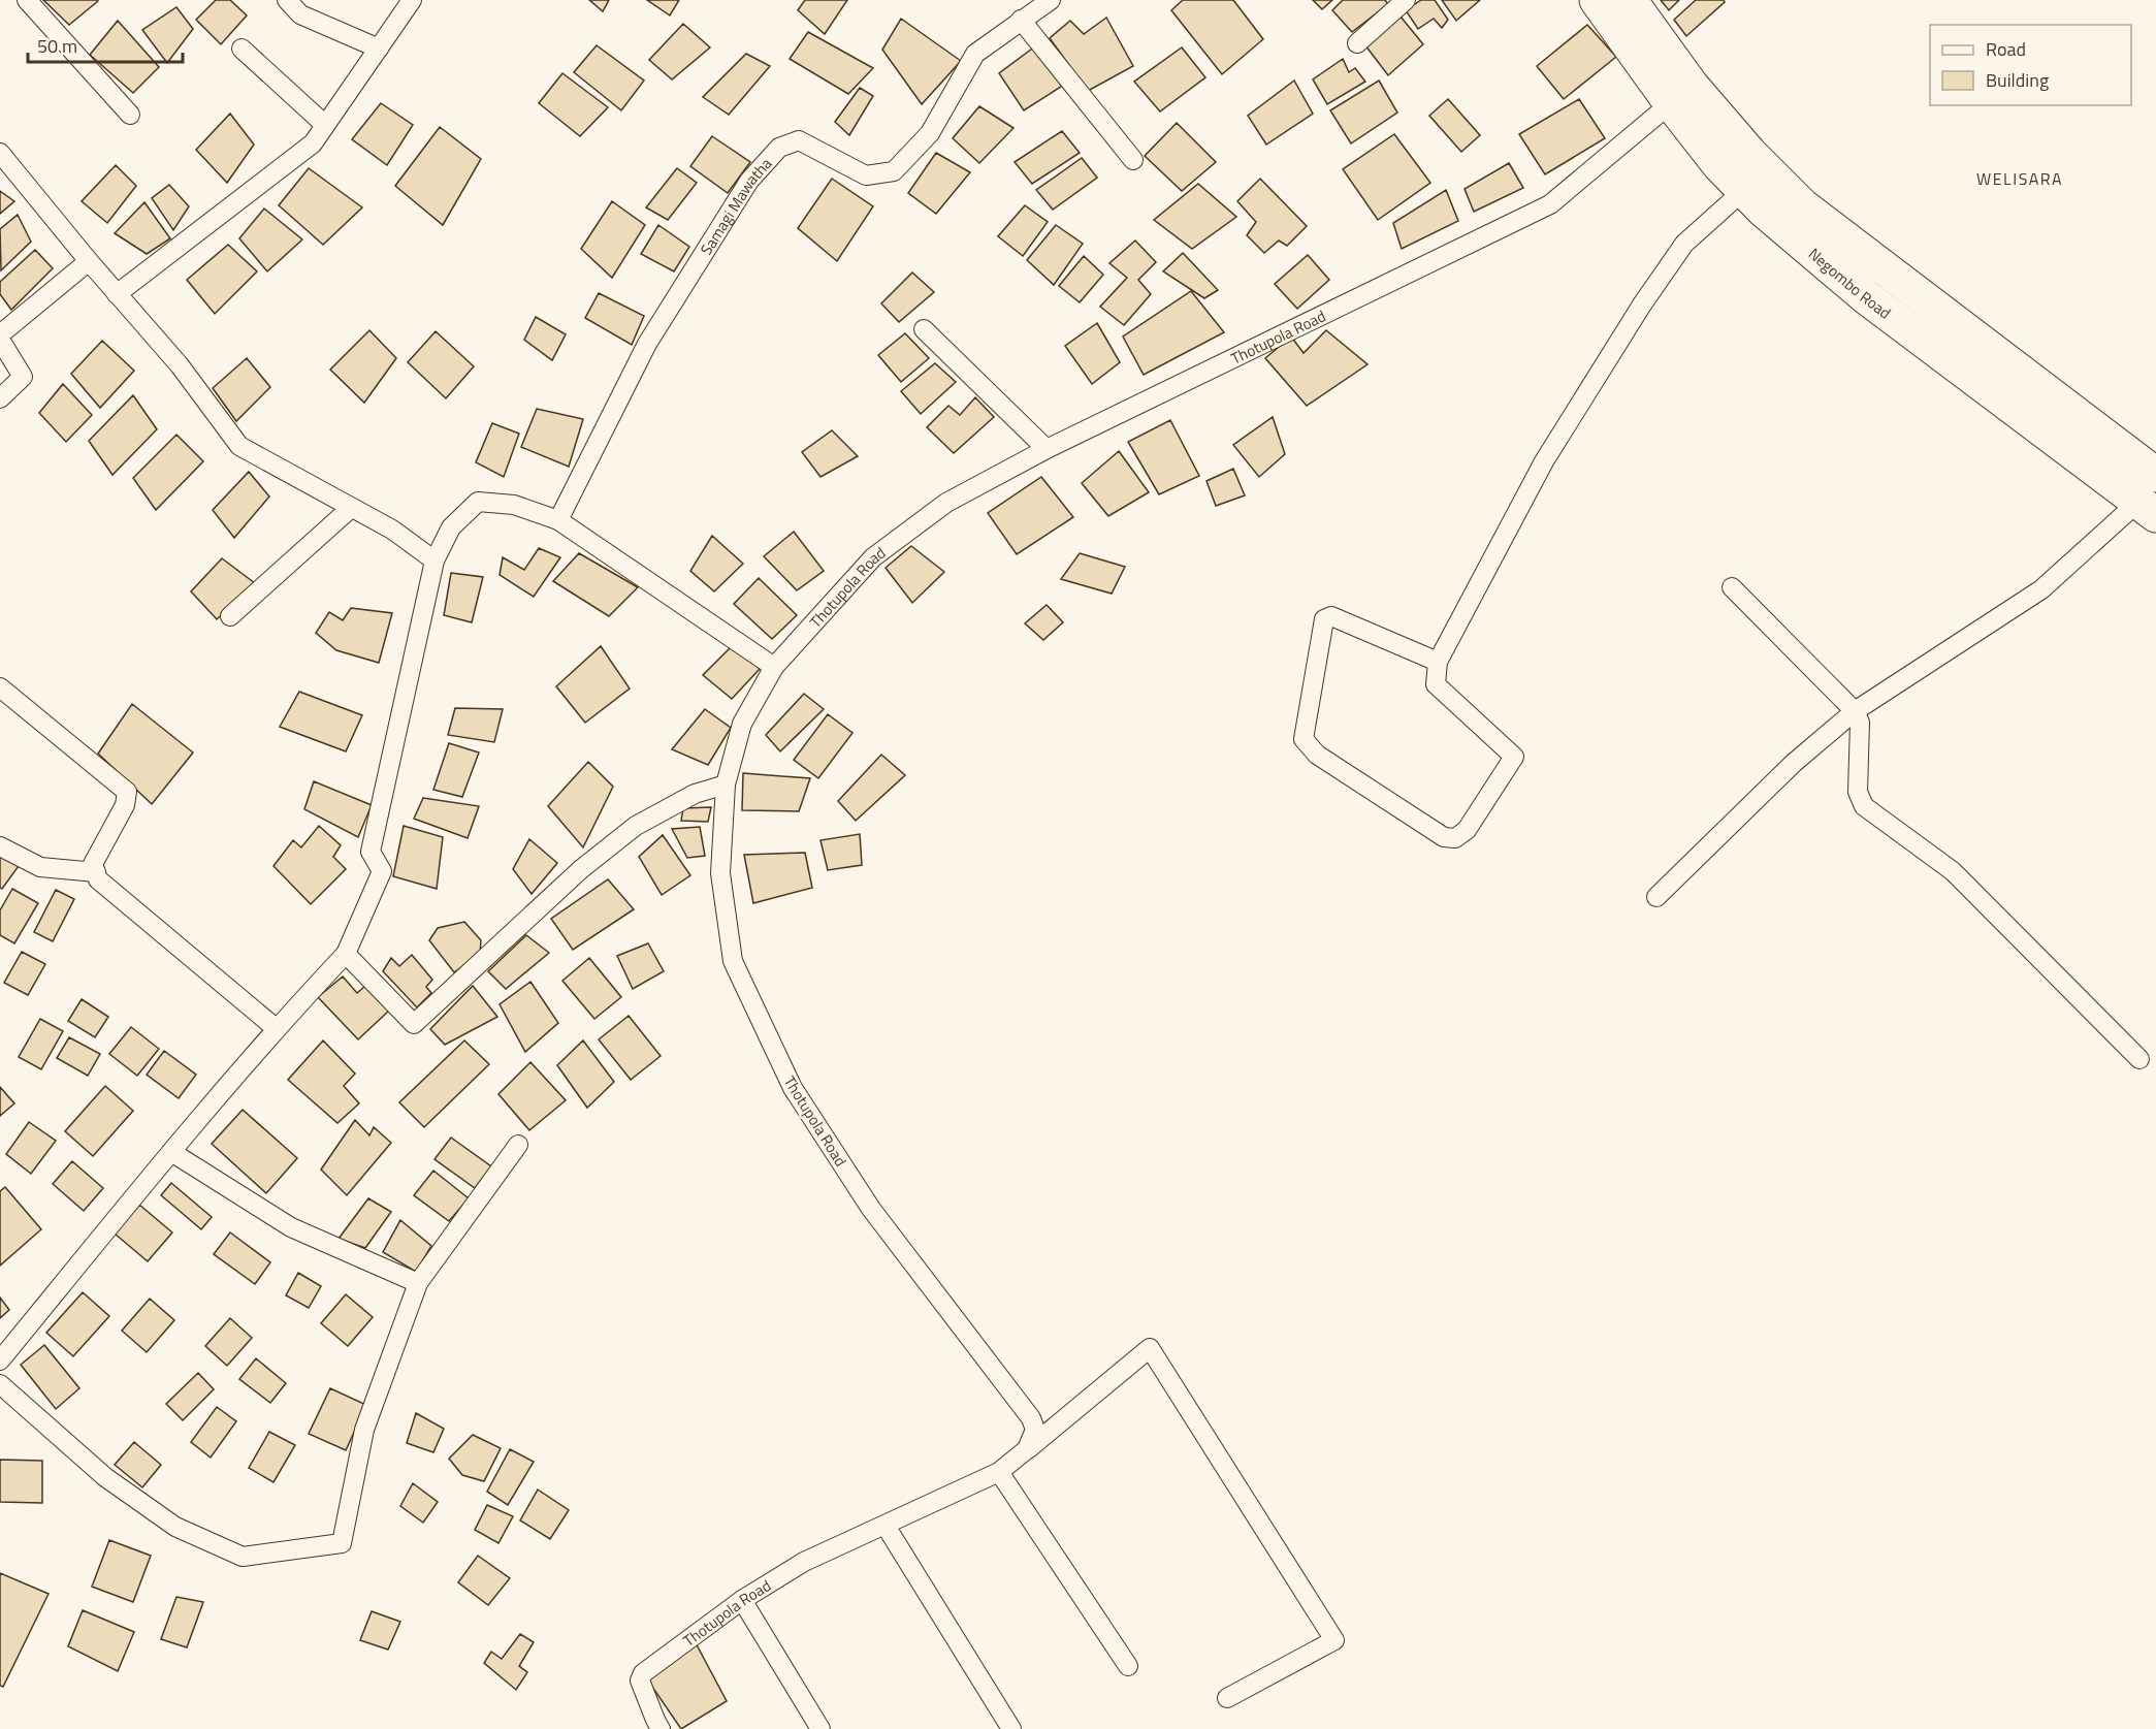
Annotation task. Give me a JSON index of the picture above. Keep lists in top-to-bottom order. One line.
{"streets":{"highway":["Negombo Road"],"street":["Samagi Mawatha","Thotupola Road"]},"crossings":[["Negombo Road","Thotupola Road"]],"districts":["WELISARA"],"legend":["Road","Building"],"scale_bar":"50 m"}
